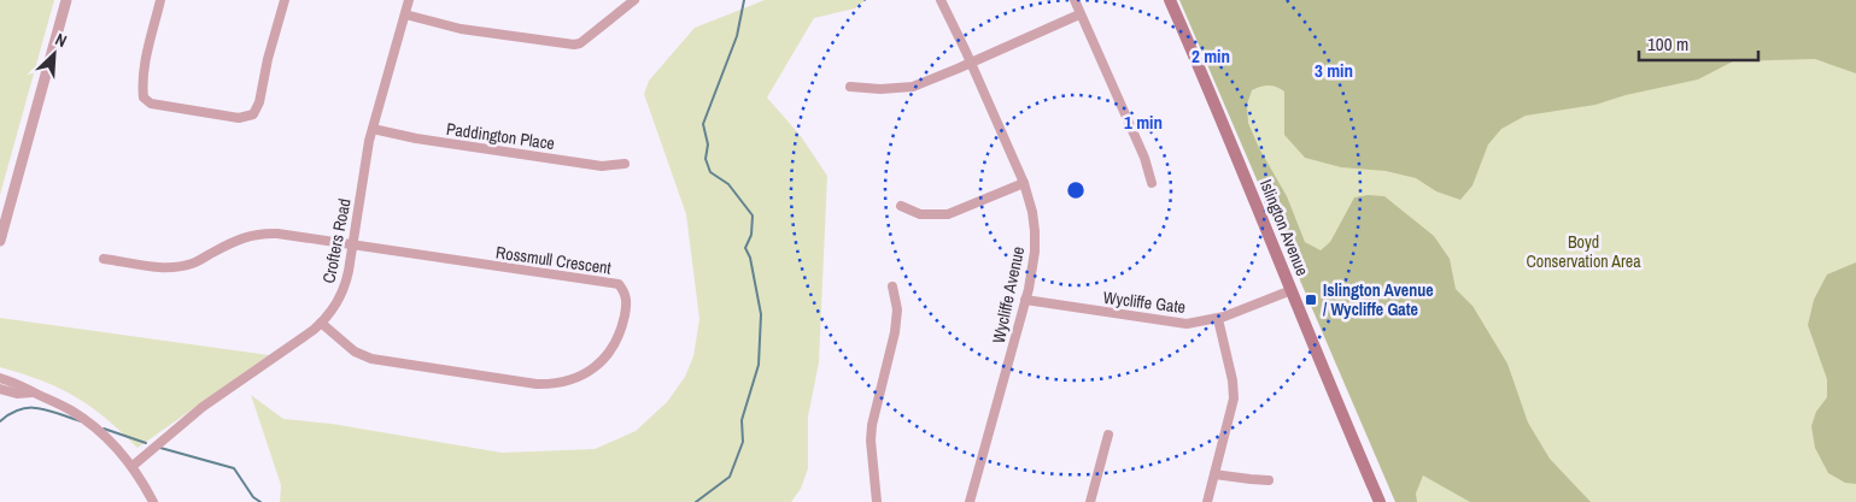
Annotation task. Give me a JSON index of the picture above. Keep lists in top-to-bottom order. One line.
{"streets":{"main road":["Islington Avenue"],"street":["Paddington Place","Crofters Road","Rossmull Crescent","Wycliffe Avenue","Wycliffe Gate"]},"crossings":[["Paddington Place","Crofters Road"],["Islington Avenue","Wycliffe Gate"],["Crofters Road","Rossmull Crescent"],["Wycliffe Avenue","Wycliffe Gate"]],"parks":["Boyd Conservation Area"],"places":{"transit":["Islington Avenue / Wycliffe Gate"]},"scale_bar":"100 m","north":"top right","rings":["2 min","3 min","1 min"]}
